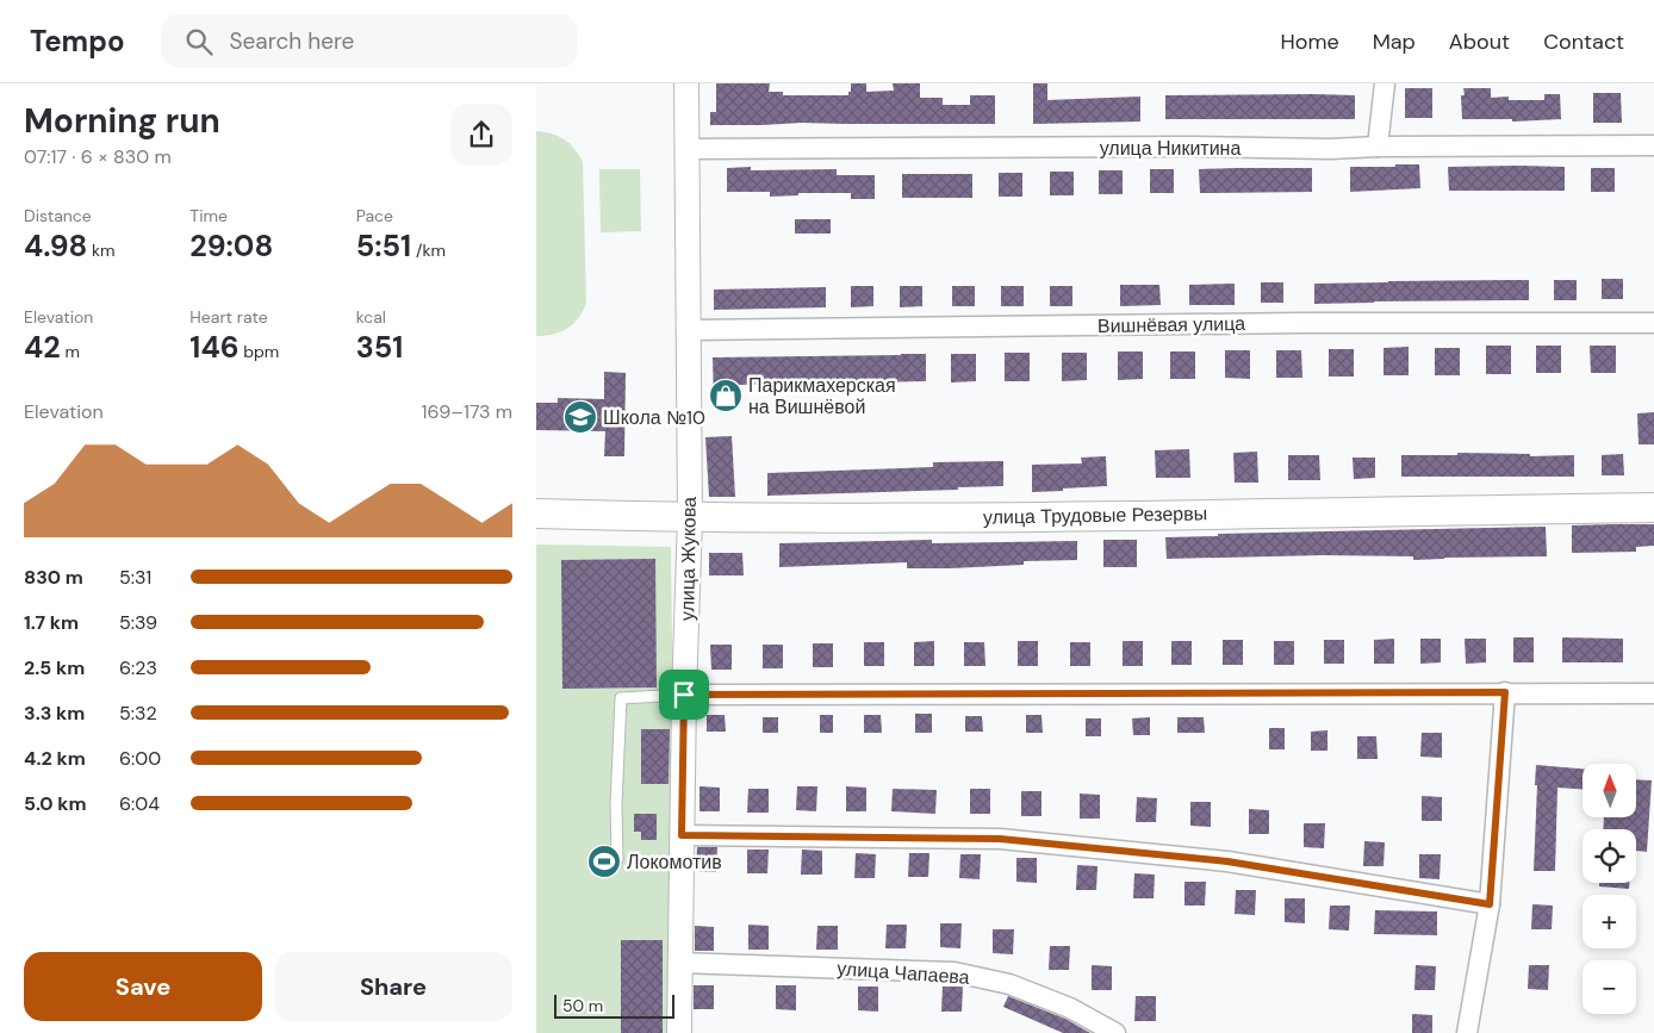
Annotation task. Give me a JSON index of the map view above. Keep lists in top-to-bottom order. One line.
{"streets":{"main road":["улица Трудовые Резервы"],"street":["улица Никитина","Вишнёвая улица","улица Жукова","улица Чапаева"]},"crossings":[["улица Никитина","улица Жукова"],["Вишнёвая улица","улица Жукова"],["улица Трудовые Резервы","улица Жукова"],["улица Жукова","улица Чапаева"]],"places":{"shop":["Парикмахерская на Вишнёвой"],"school or university":["Школа №10"],"sports":["Локомотив"]},"scale_bar":"50 m","north":"top","page":{"header":"Tempo","search":"Search here","nav":["Home","Map","About","Contact"],"heading":["Morning run","07:17 · 6 × 830 m"],"stats":[["Distance","4.98 km"],["Time","29:08"],["Pace","5:51 /km"],["Elevation","42 m"],["Heart rate","146 bpm"],["kcal","351"]],"chart":["Elevation","169–173 m"],"list":[{"name":"830 m","note":"5:31"},{"name":"1.7 km","note":"5:39"},{"name":"2.5 km","note":"6:23"},{"name":"3.3 km","note":"5:32"},{"name":"4.2 km","note":"6:00"},{"name":"5.0 km","note":"6:04"}],"map_buttons":["+","−"],"buttons":["Save","Share"],"scale":"50 m"}}
